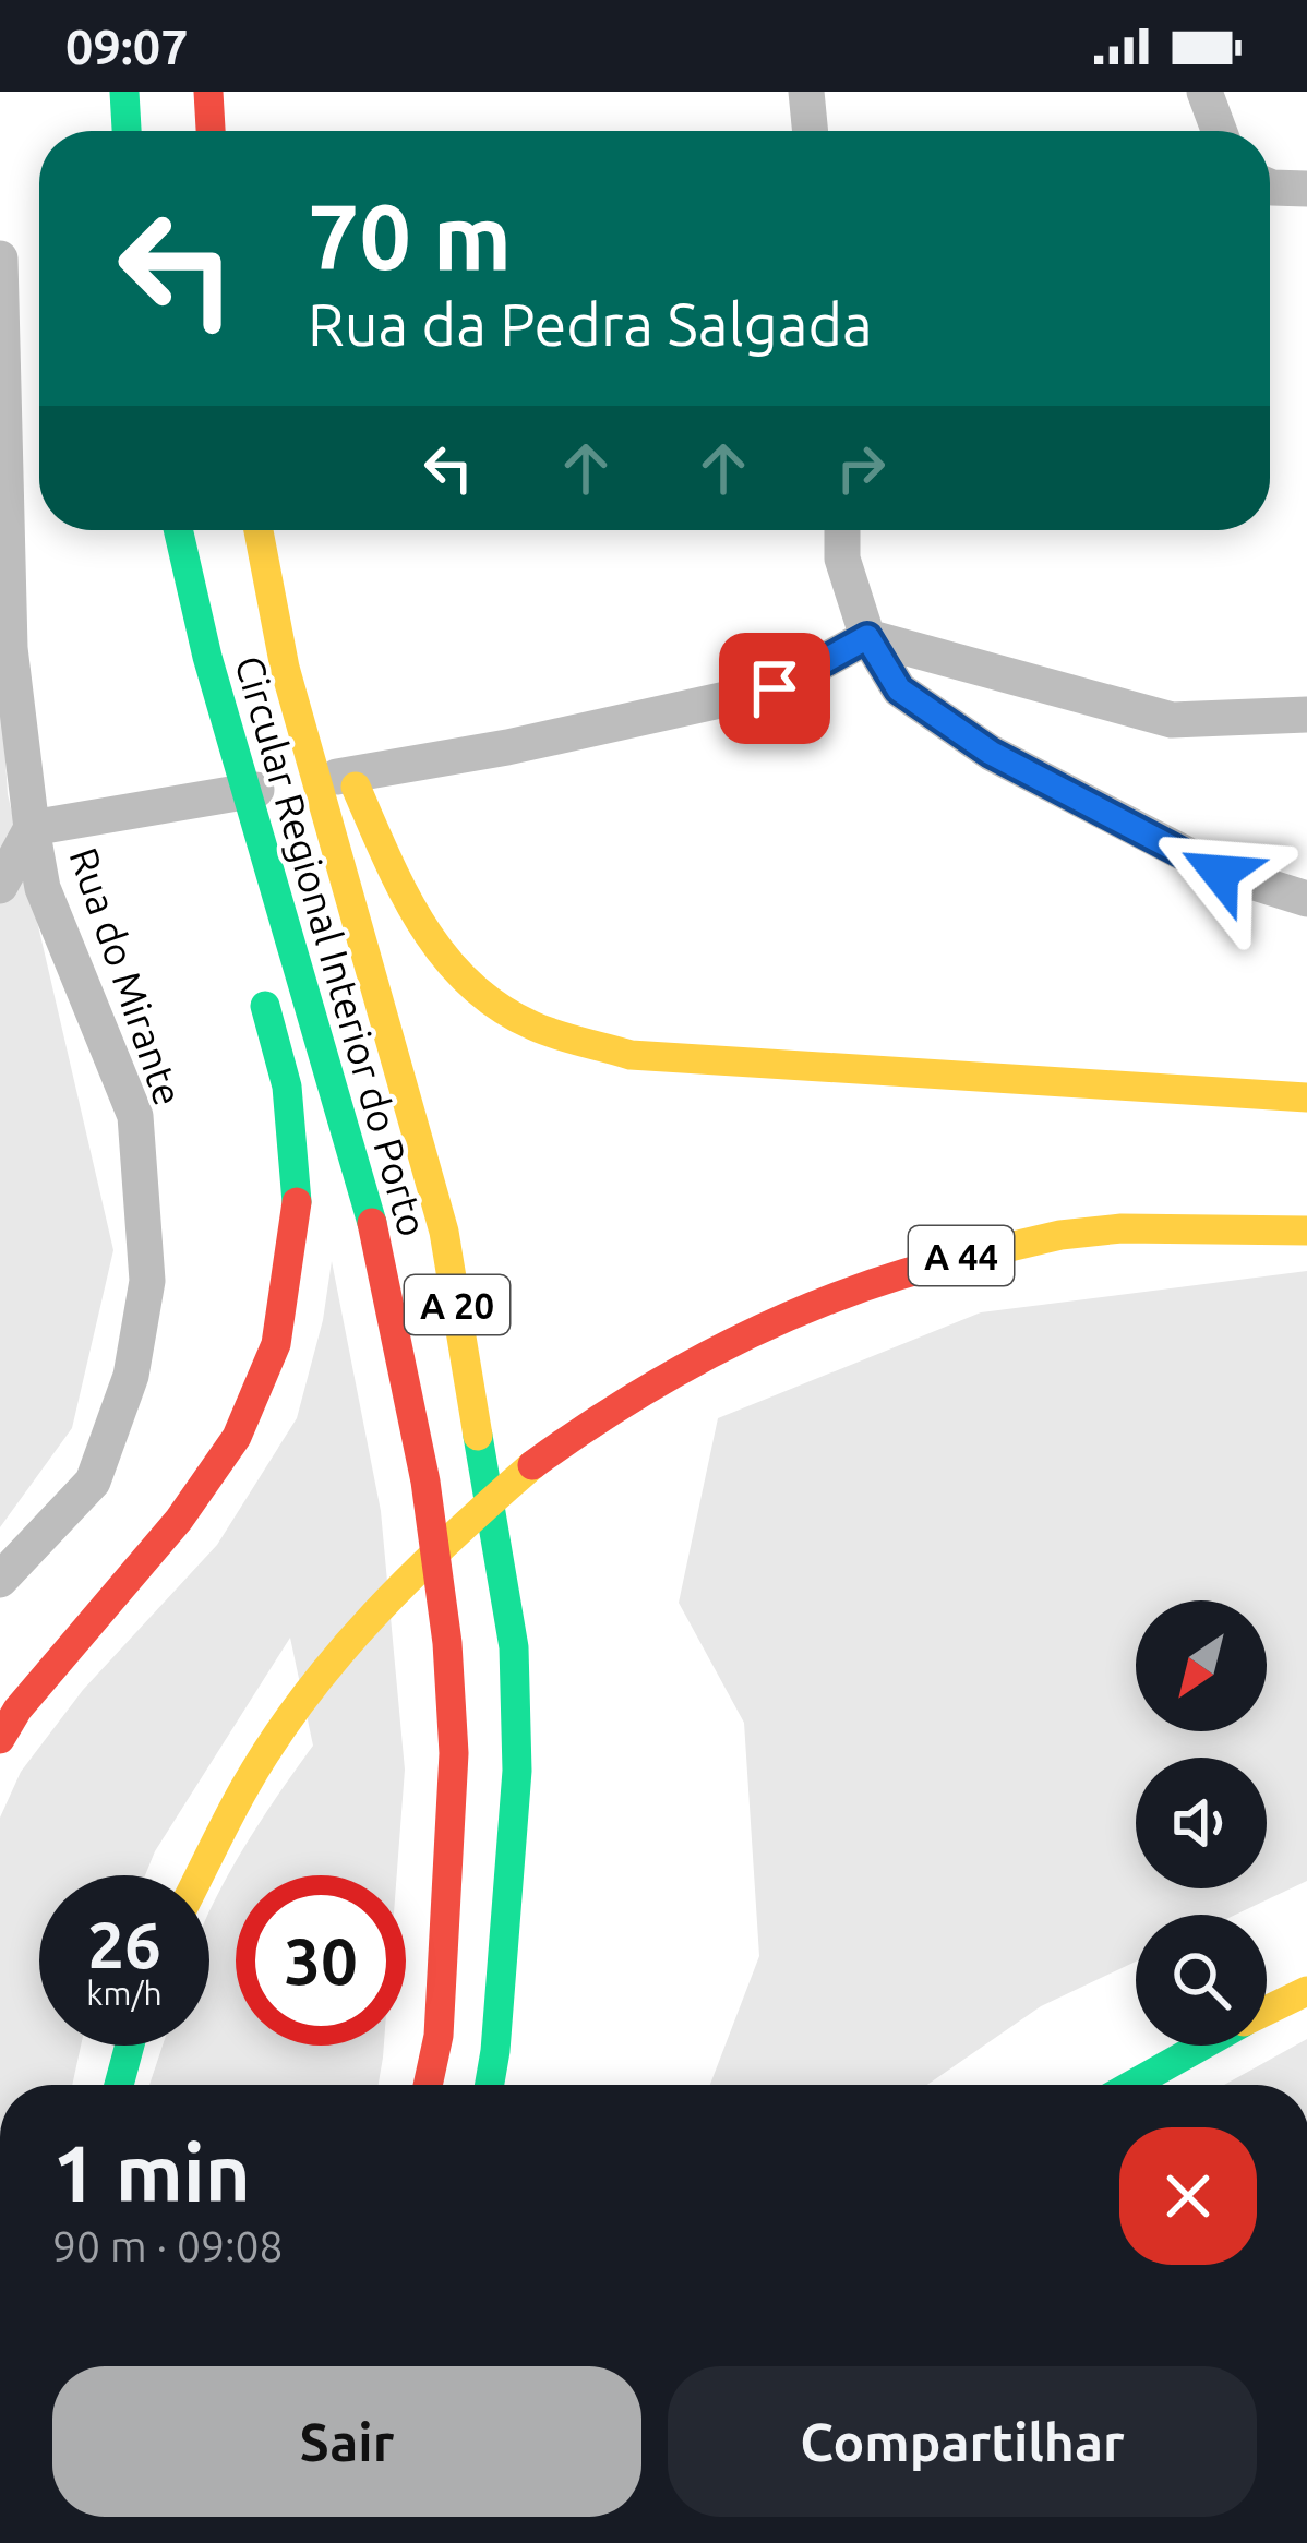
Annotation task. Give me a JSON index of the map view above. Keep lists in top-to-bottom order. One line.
{"streets":{"highway":["Circular Regional Interior do Porto","A 44","A 20"],"street":["Rua do Mirante"]},"north":"bottom left","page":{"status":"09:07","turn":["70 m","Rua da Pedra Salgada"],"speed":"26 km/h","limit":"30","heading":["1 min","90 m · 09:08"],"buttons":["Sair","Compartilhar"]}}
